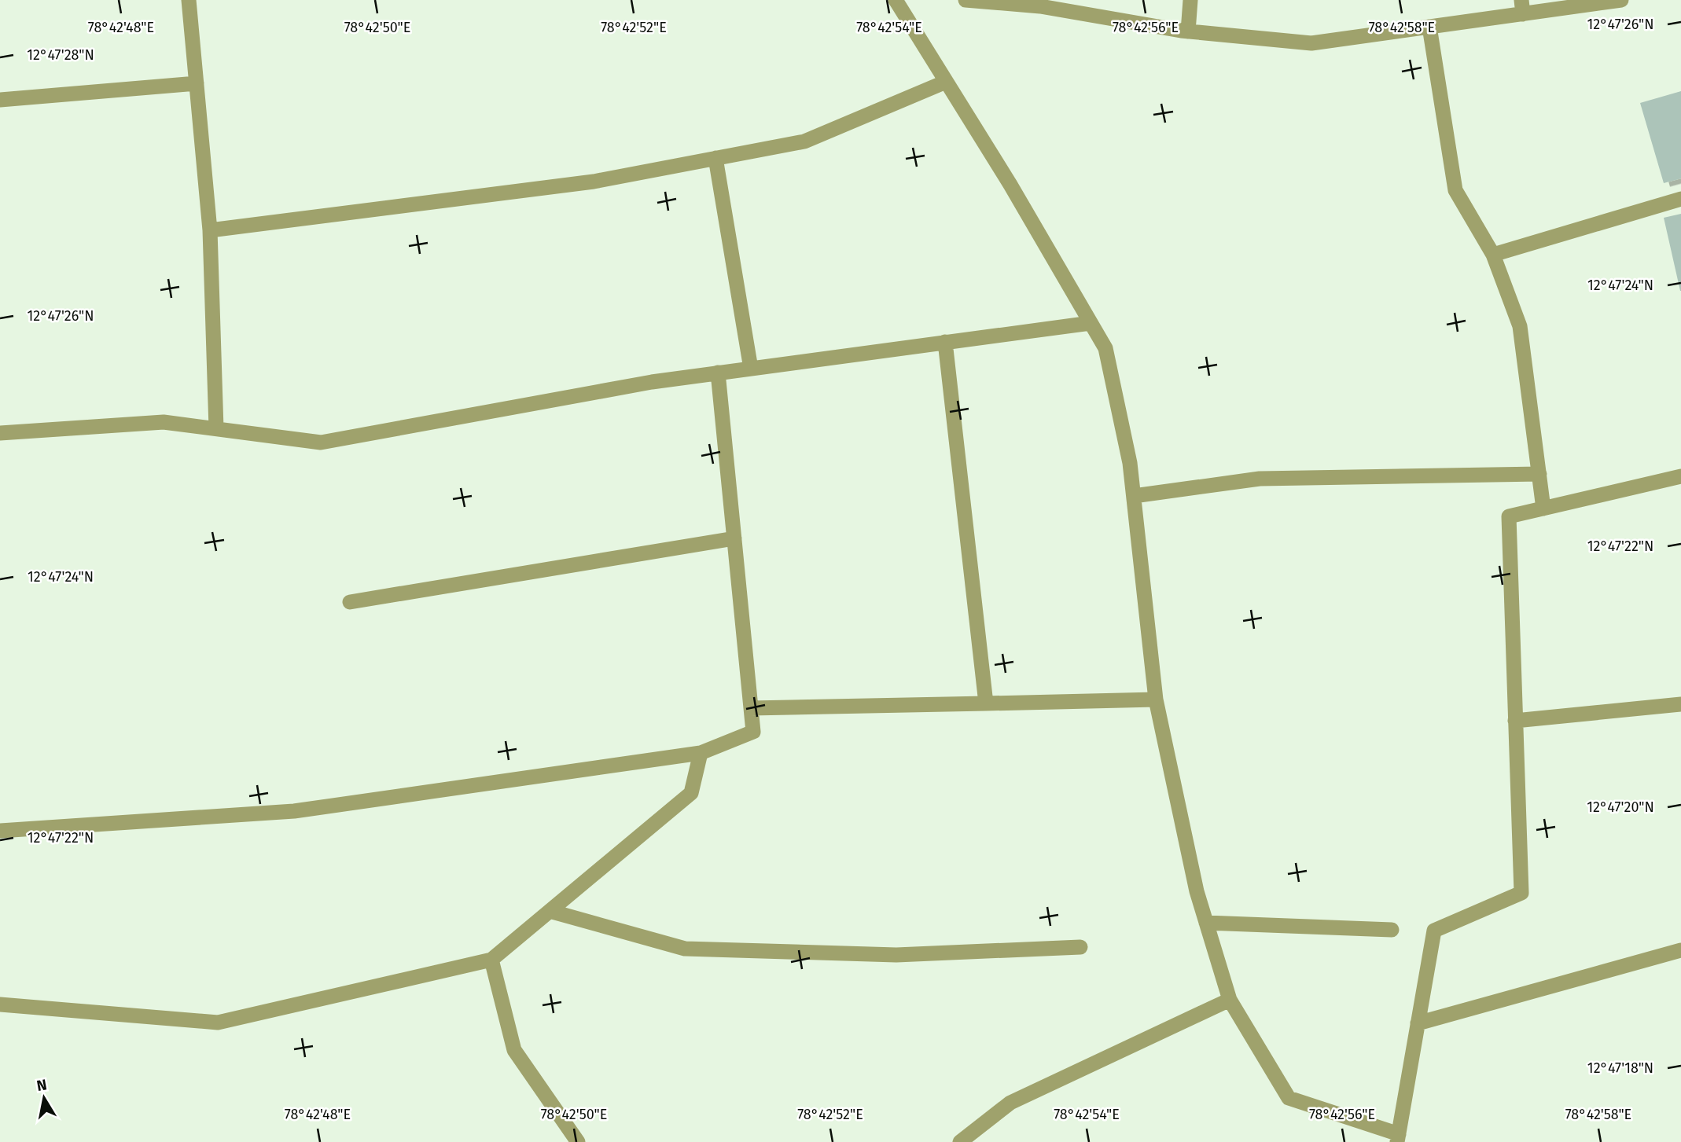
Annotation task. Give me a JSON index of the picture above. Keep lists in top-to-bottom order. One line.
{"north":"top","coordinates":["12°47'26\"N","78°42'48\"E","78°42'50\"E","78°42'52\"E","78°42'56\"E","78°42'54\"E","78°42'58\"E","12°47'28\"N","12°47'24\"N","12°47'22\"N","12°47'20\"N","12°47'18\"N"]}
